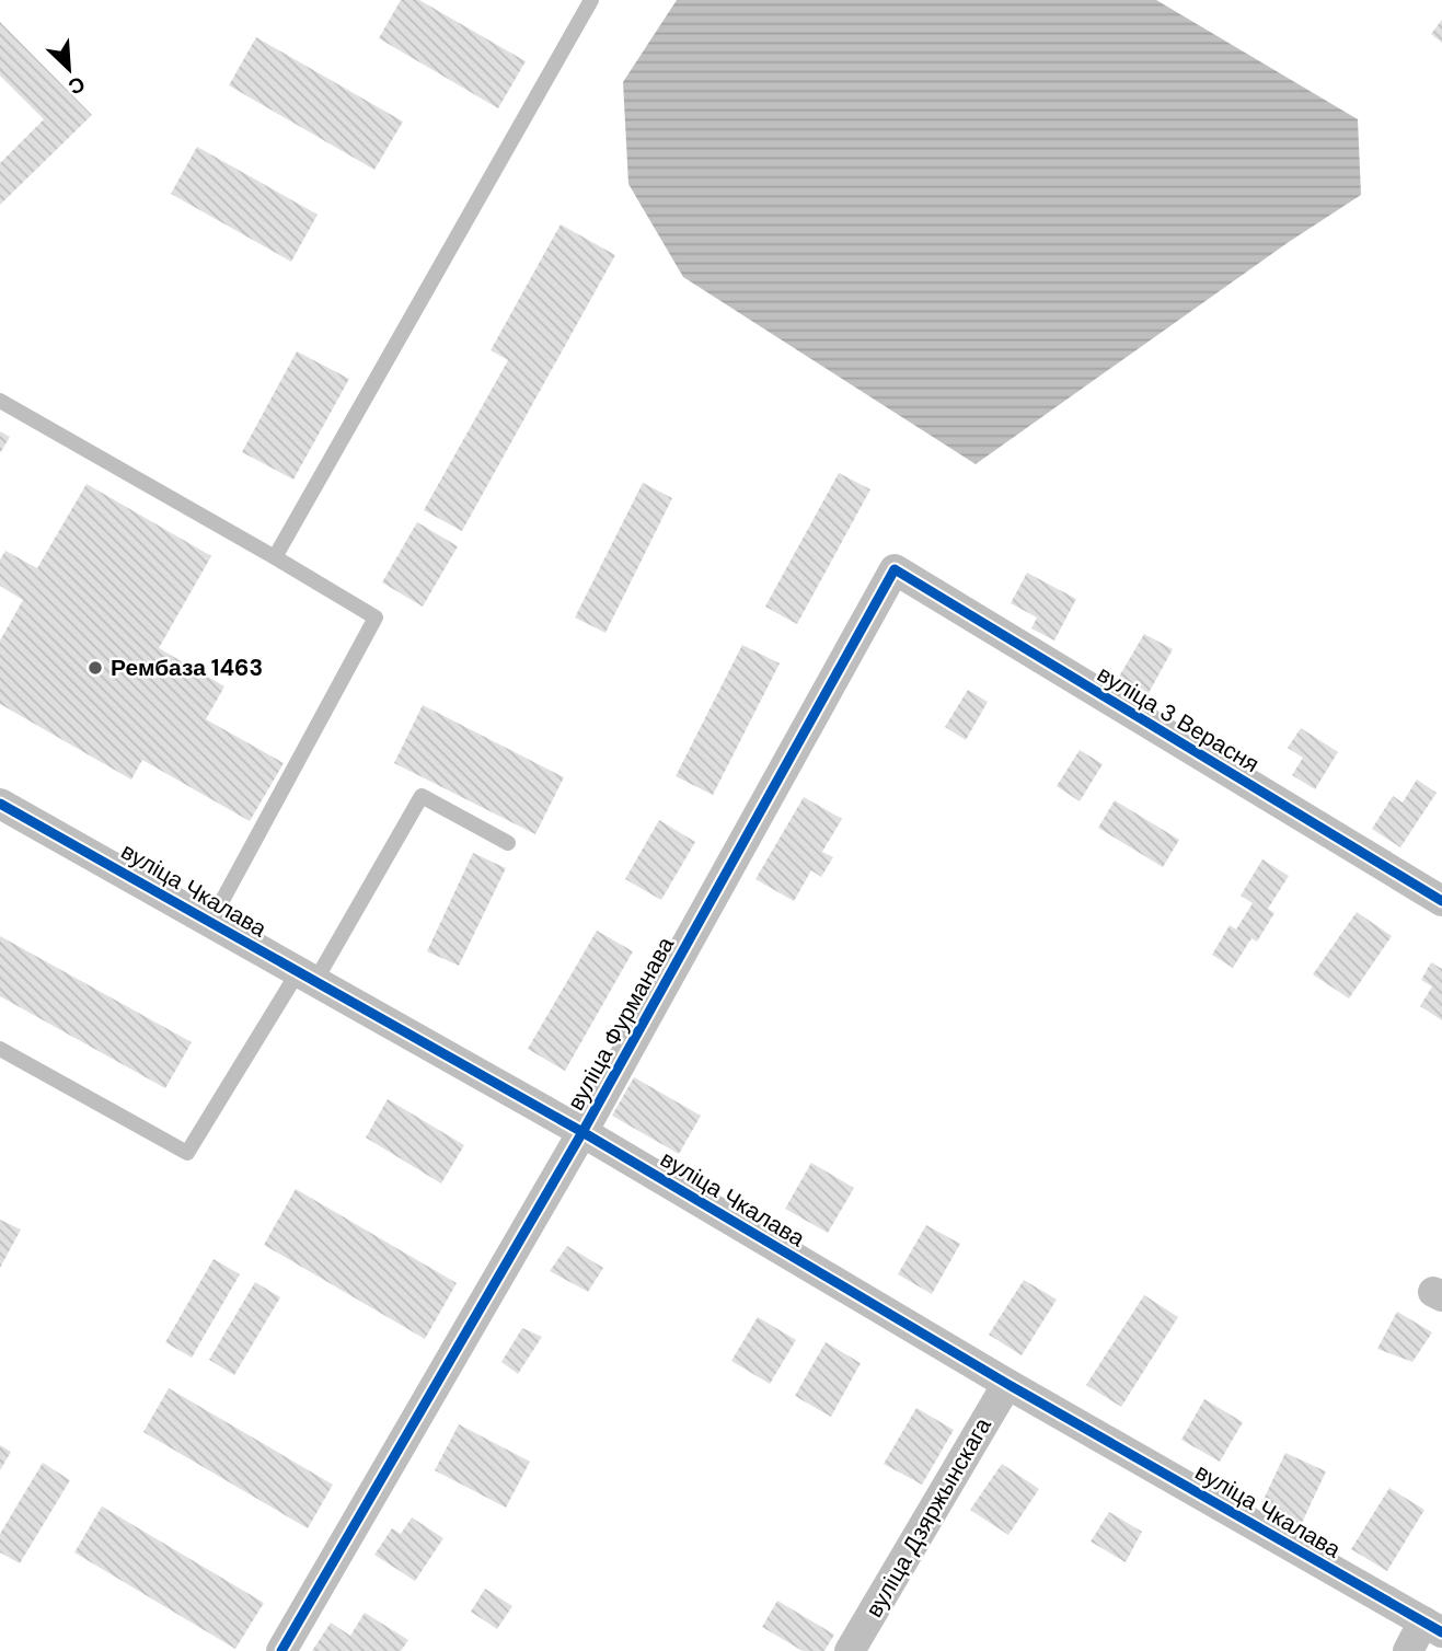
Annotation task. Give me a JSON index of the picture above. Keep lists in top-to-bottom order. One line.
{"streets":{"street":["вуліца 3 Верасня","вуліца Чкалава","вуліца Фурманава","вуліца Дзяржынскага"]},"crossings":[["вуліца 3 Верасня","вуліца Фурманава"],["вуліца Чкалава","вуліца Фурманава"],["вуліца Чкалава","вуліца Дзяржынскага"]],"places":["Рембаза 1463"],"north":"bottom right"}
